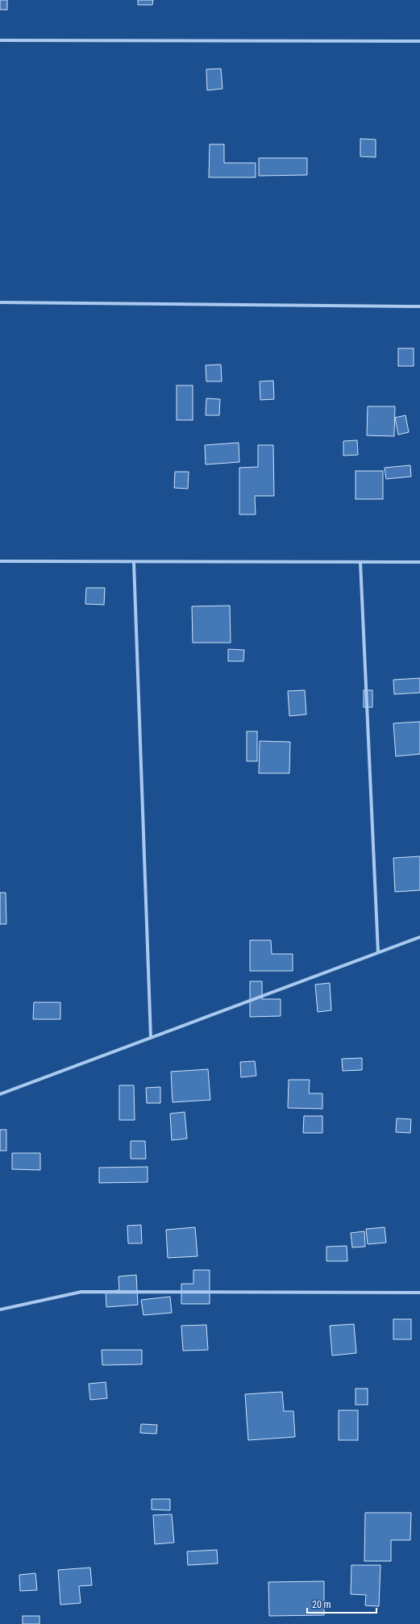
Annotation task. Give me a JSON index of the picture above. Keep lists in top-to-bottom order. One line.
{"scale_bar":"20 m"}
